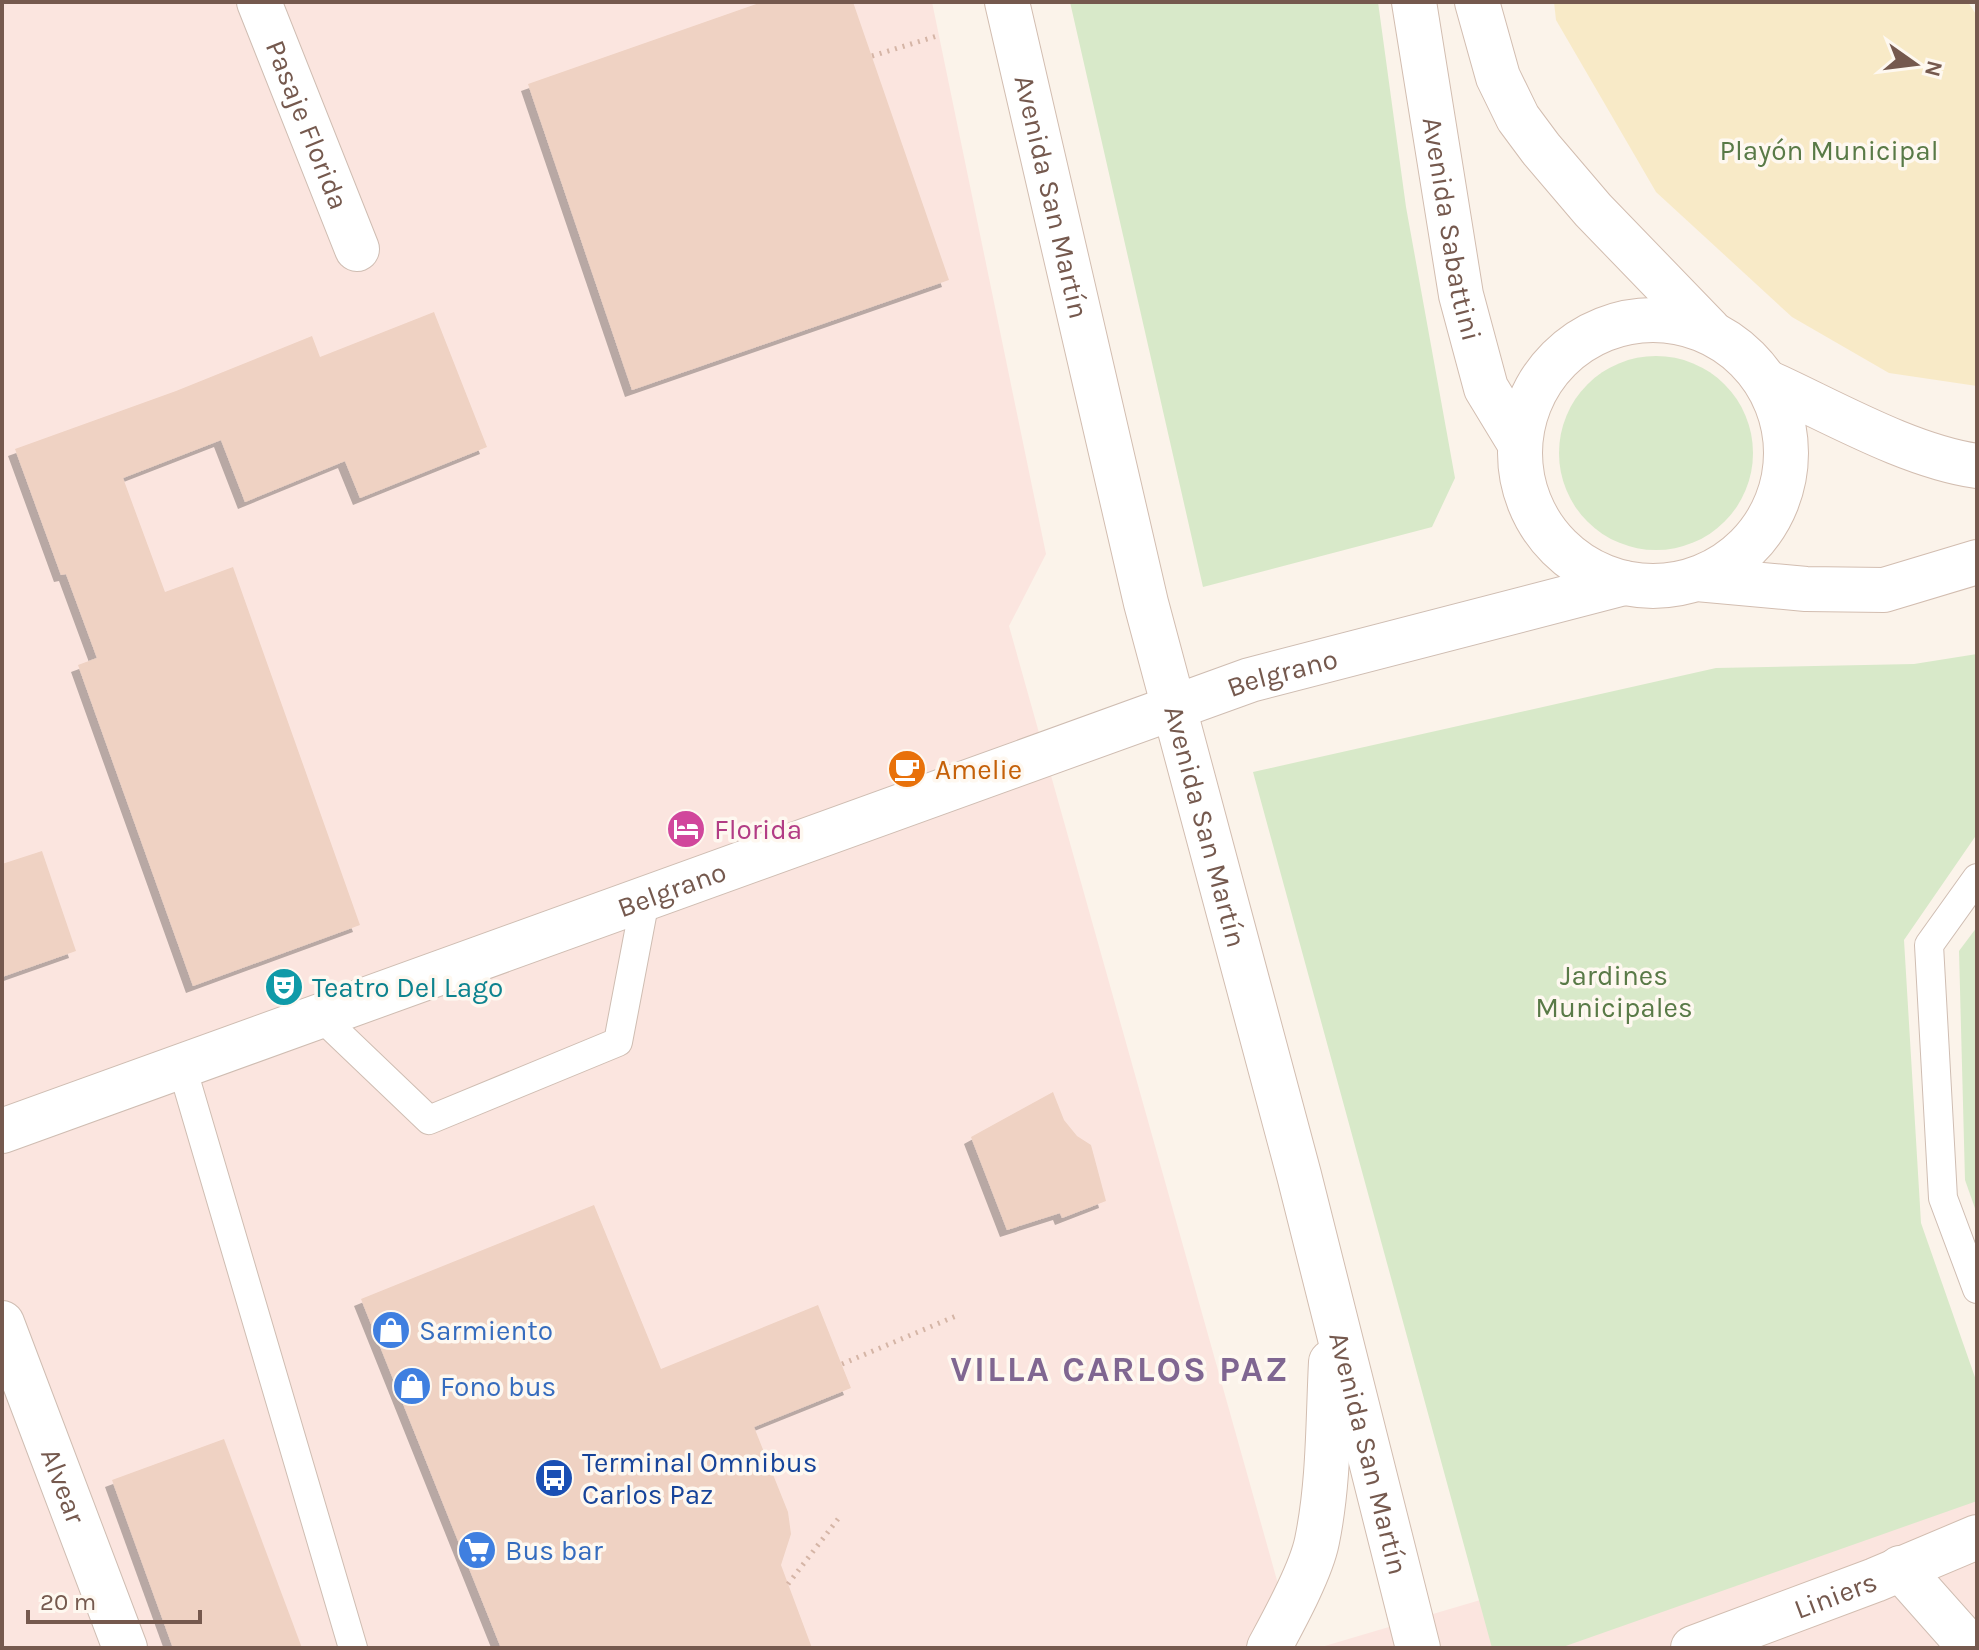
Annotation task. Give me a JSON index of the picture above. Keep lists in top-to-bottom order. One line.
{"streets":{"main road":["Pasaje Florida","Avenida San Martín","Avenida Sabattini","Belgrano","Alvear","Liniers"]},"crossings":[["Avenida San Martín","Belgrano"],["Avenida Sabattini","Belgrano"]],"districts":["VILLA CARLOS PAZ"],"parks":["Playón Municipal","Jardines Municipales"],"places":{"cafe":["Amelie"],"hotel":["Florida"],"theatre":["Teatro Del Lago"],"shop":["Sarmiento","Fono bus"],"bus stop":["Terminal Omnibus Carlos Paz"],"supermarket":["Bus bar"]},"scale_bar":"20 m","north":"right"}
